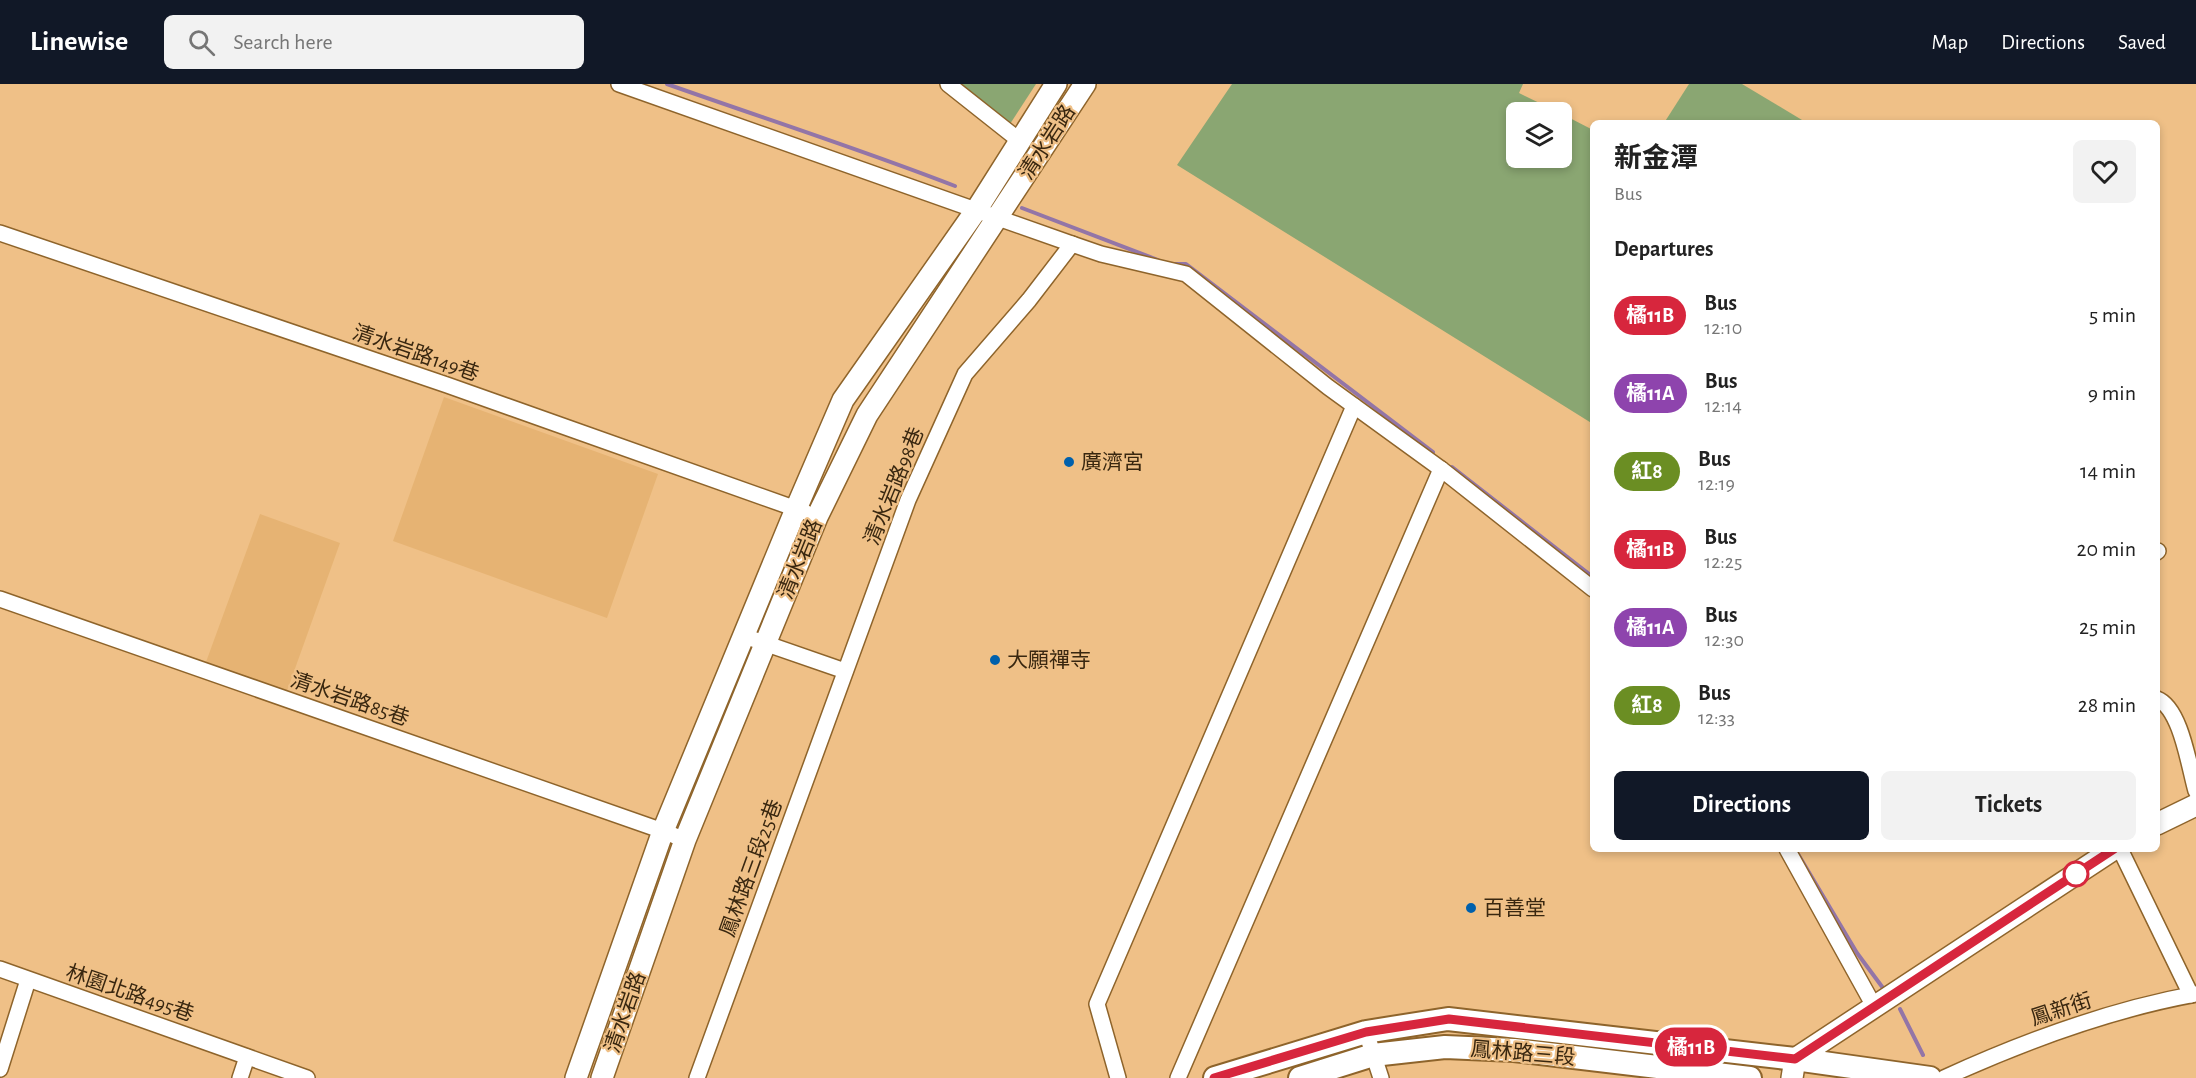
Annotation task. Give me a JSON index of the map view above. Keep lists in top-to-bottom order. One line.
{"streets":{"main road":["鳳林路三段"],"street":["清水岩路","清水岩路149巷","清水岩路98巷","清水岩路85巷","鳳林路三段25巷","林園北路495巷","鳳新街"]},"crossings":[["清水岩路","清水岩路149巷"],["清水岩路","清水岩路85巷"],["清水岩路98巷","鳳林路三段25巷"]],"places":["廣濟宮","大願禪寺","百善堂"],"lines":["bus line 橘11B"],"page":{"header":"Linewise","search":"Search here","nav":["Map","Directions","Saved"],"on_map":"橘11B","heading":[["新金潭","Bus"],"Departures"],"list":[{"mark":"橘11B","name":"Bus","note":"12:10","value":"5 min"},{"mark":"橘11A","name":"Bus","note":"12:14","value":"9 min"},{"mark":"紅8","name":"Bus","note":"12:19","value":"14 min"},{"mark":"橘11B","name":"Bus","note":"12:25","value":"20 min"},{"mark":"橘11A","name":"Bus","note":"12:30","value":"25 min"},{"mark":"紅8","name":"Bus","note":"12:33","value":"28 min"}],"buttons":["Directions","Tickets"]}}
